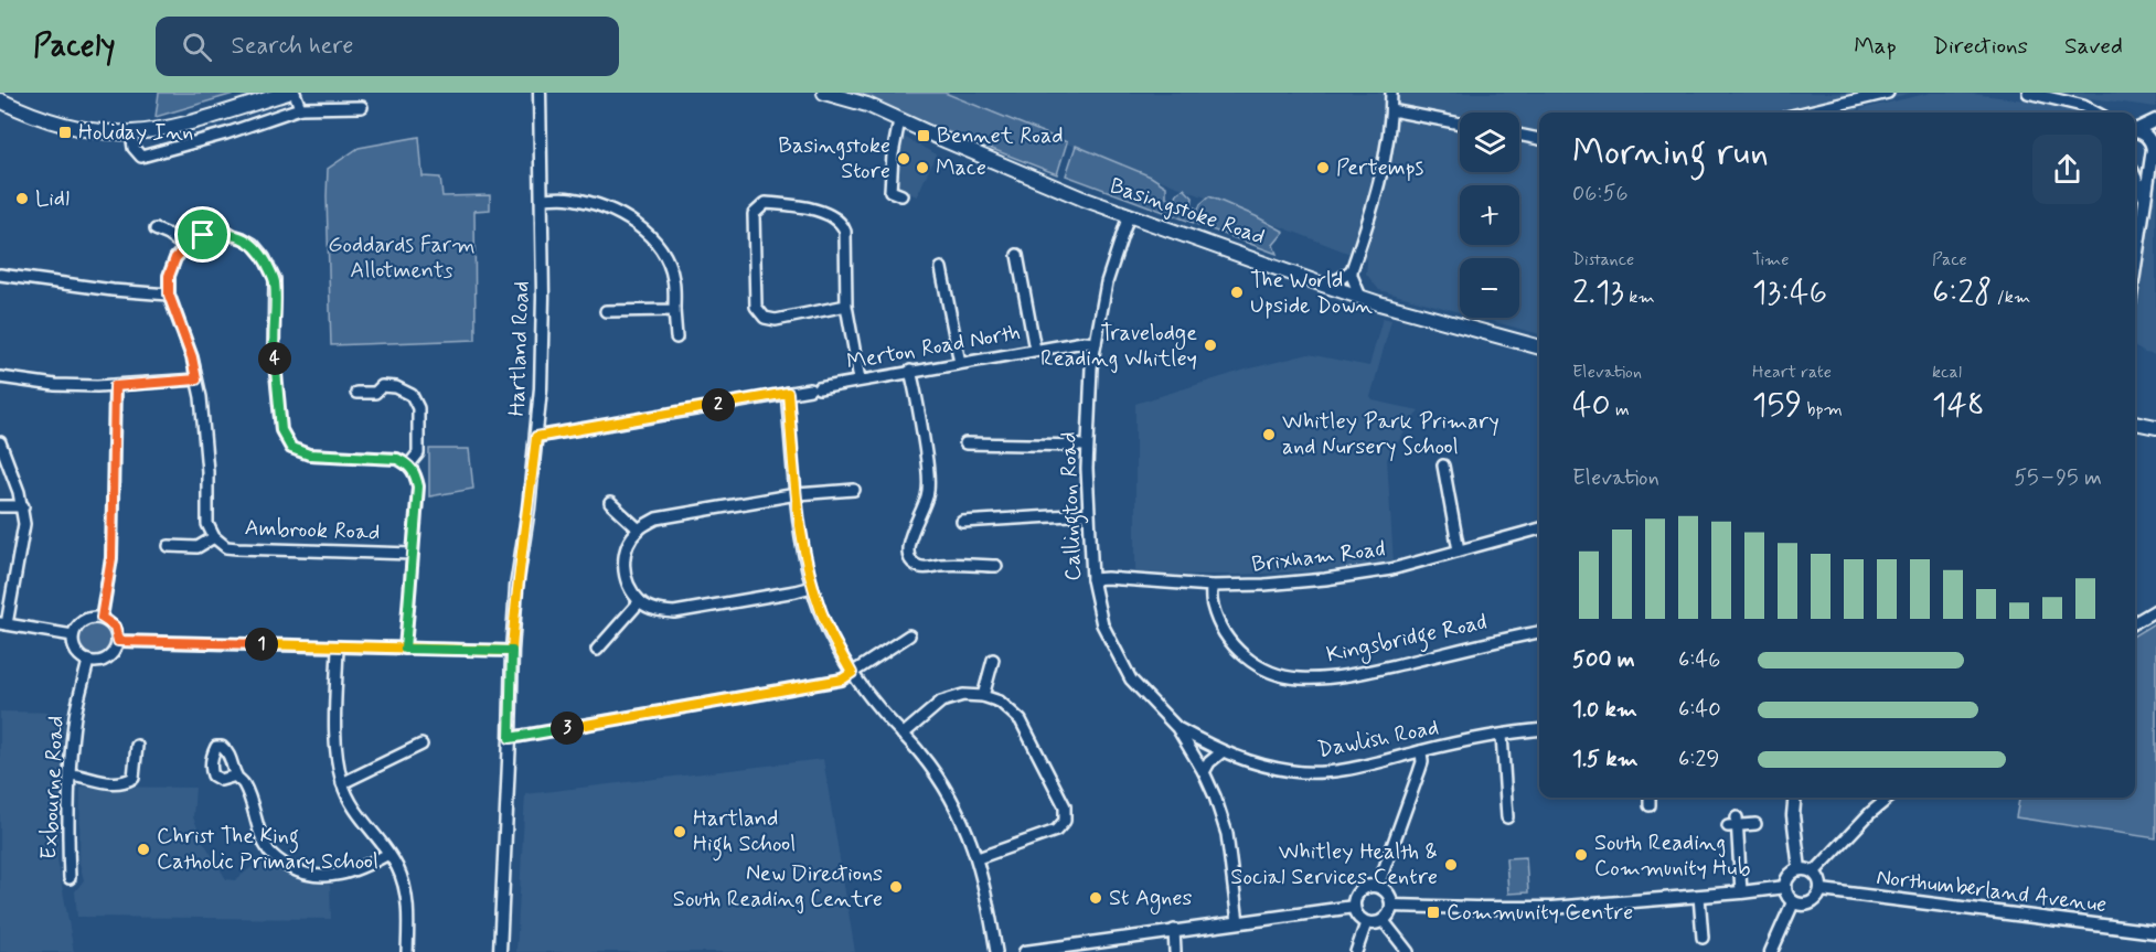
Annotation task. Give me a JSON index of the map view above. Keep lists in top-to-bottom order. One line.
{"streets":{"main road":["Basingstoke Road"],"street":["Merton Road North","Hartland Road","Callington Road","Ambrook Road","Brixham Road","Kingsbridge Road","Dawlish Road","Exbourne Road","Northumberland Avenue"]},"crossings":[["Basingstoke Road","Callington Road"],["Merton Road North","Hartland Road"],["Merton Road North","Callington Road"],["Callington Road","Brixham Road"],["Callington Road","Dawlish Road"],["Brixham Road","Kingsbridge Road"]],"parks":["Goddards Farm Allotments"],"places":{"transit":["Holiday Inn","Bennet Road","Community Centre"],"other":["Basingstoke Store","Mace","Pertemps","Lidl","The World Upside Down","Travelodge Reading Whitley","Whitley Park Primary and Nursery School","Hartland High School","Christ The King Catholic Primary School","South Reading Community Hub","Whitley Health & Social Services Centre","New Directions South Reading Centre","St Agnes"]},"page":{"header":"Pacely","search":"Search here","nav":["Map","Directions","Saved"],"map_buttons":["+","−"],"heading":["Morning run","06:56"],"stats":[["Distance","2.13 km"],["Time","13:46"],["Pace","6:28 /km"],["Elevation","40 m"],["Heart rate","159 bpm"],["kcal","148"]],"pins":["4","2","1","3"],"chart":["Elevation","55–95 m"],"list":[{"name":"500 m","note":"6:46"},{"name":"1.0 km","note":"6:40"},{"name":"1.5 km","note":"6:29"}]}}
